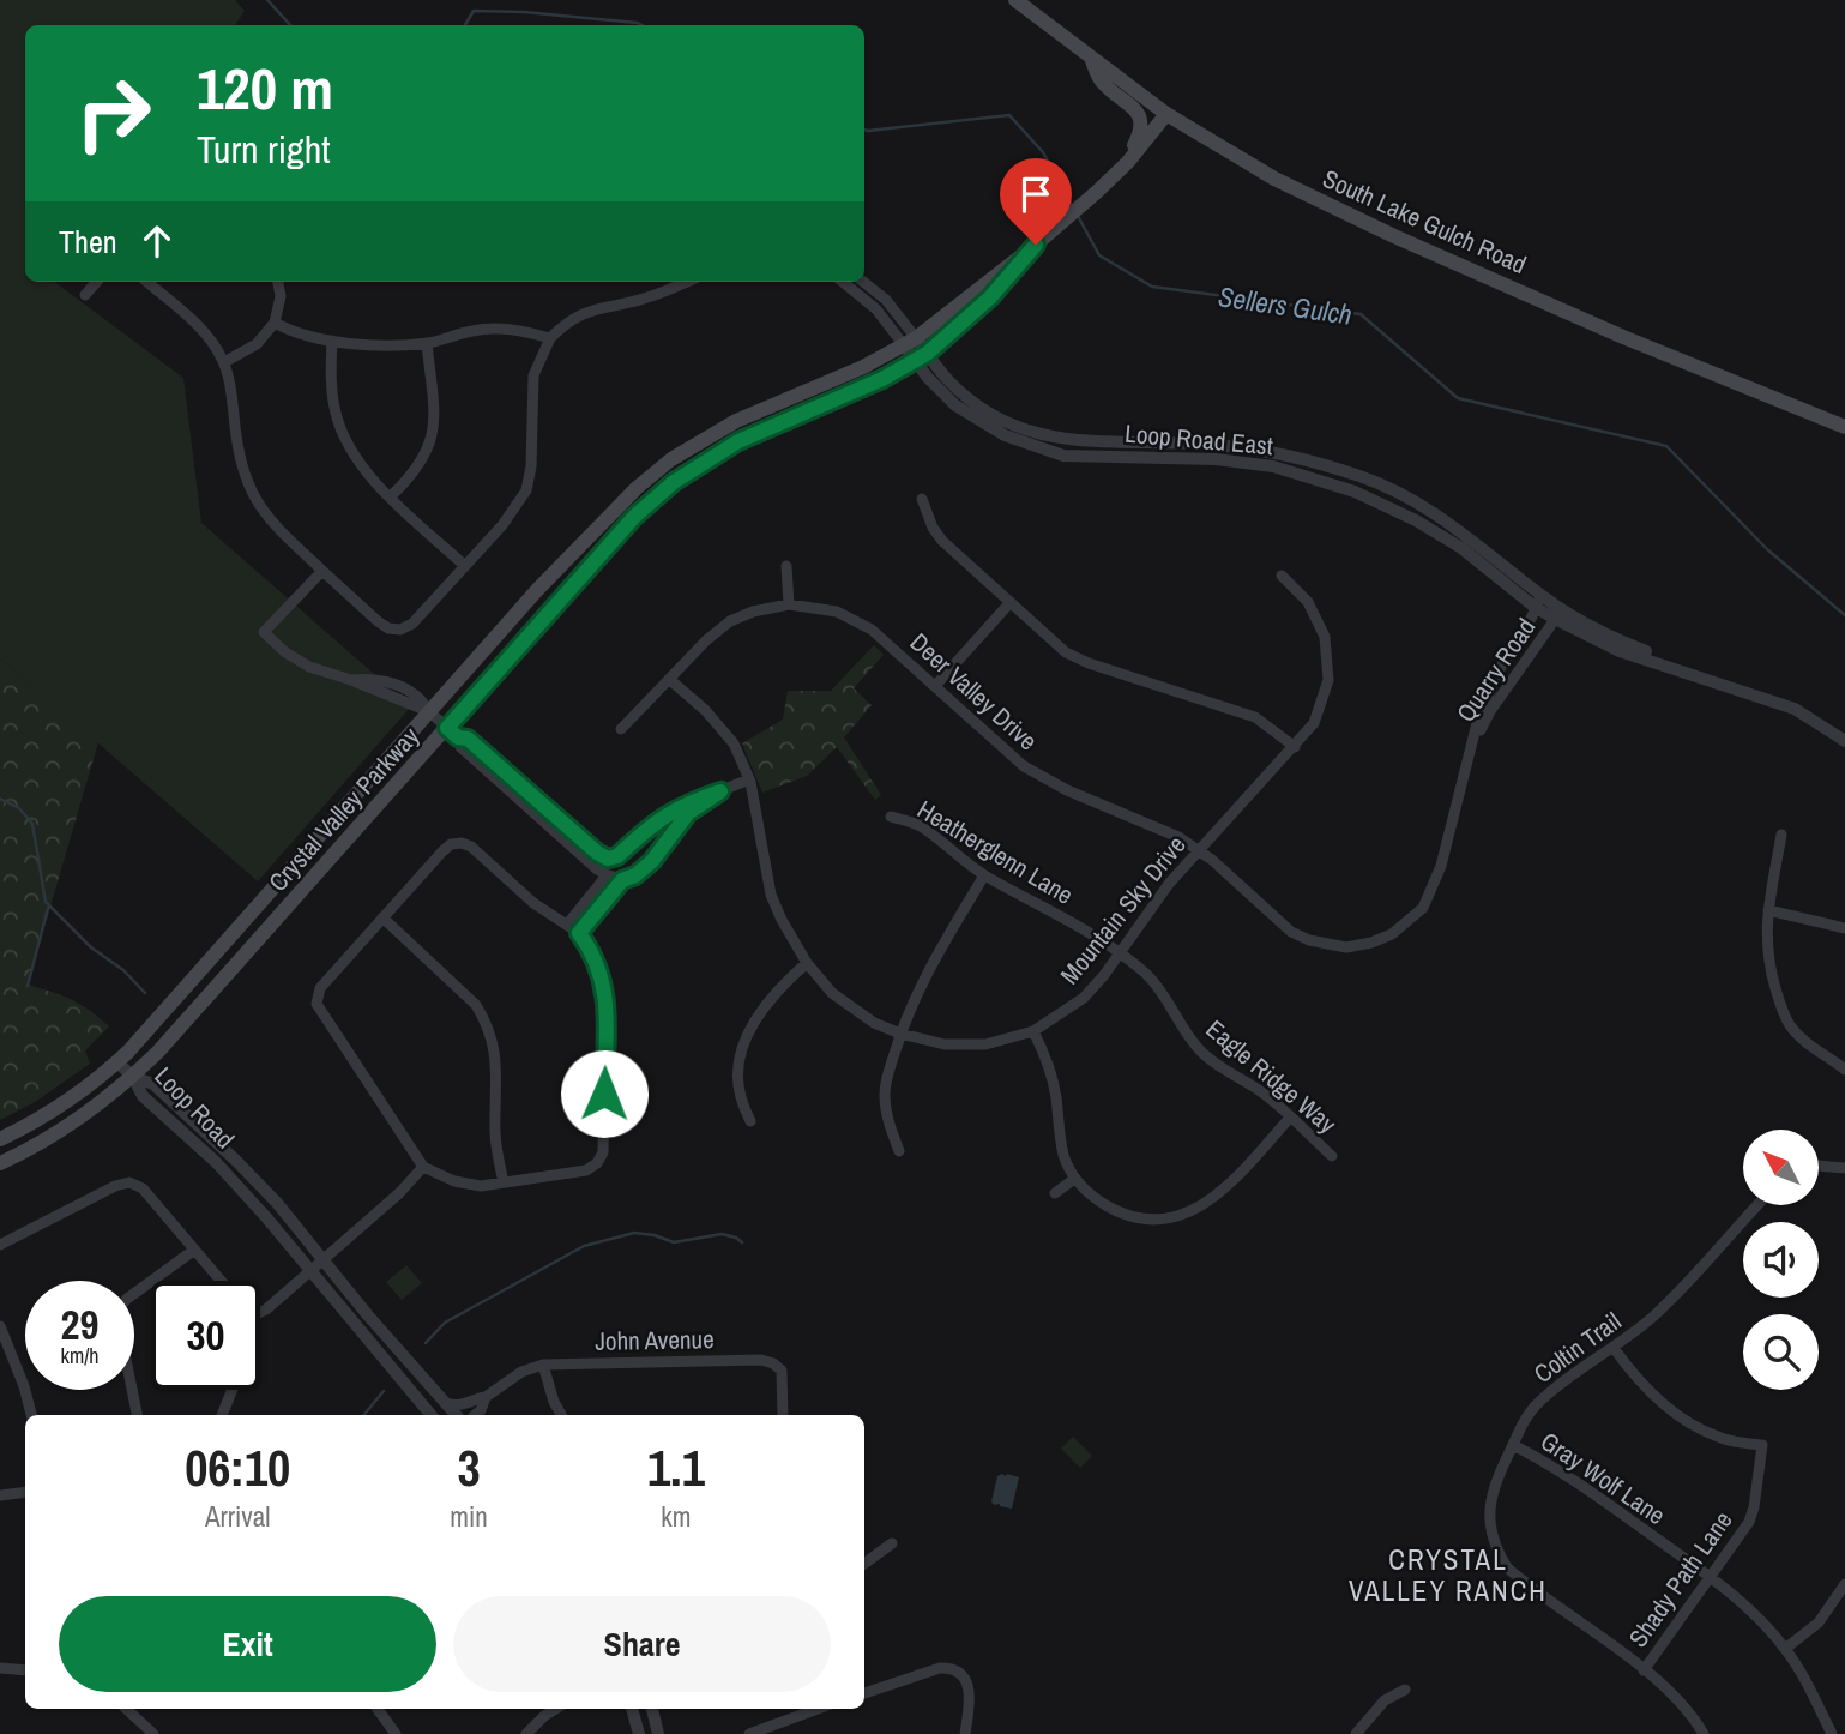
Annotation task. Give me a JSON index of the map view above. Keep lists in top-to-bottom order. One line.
{"streets":{"main road":["South Lake Gulch Road","Crystal Valley Parkway"],"street":["Loop Road East","Quarry Road","Deer Valley Drive","Heatherglenn Lane","Mountain Sky Drive","Eagle Ridge Way","Loop Road","John Avenue","Coltin Trail","Gray Wolf Lane","Shady Path Lane"]},"crossings":[["South Lake Gulch Road","Crystal Valley Parkway"],["Loop Road East","Quarry Road"],["Loop Road East","Crystal Valley Parkway"],["Quarry Road","Deer Valley Drive"],["Deer Valley Drive","Mountain Sky Drive"],["Crystal Valley Parkway","Loop Road"],["Heatherglenn Lane","Mountain Sky Drive"],["Heatherglenn Lane","Eagle Ridge Way"],["Mountain Sky Drive","Eagle Ridge Way"],["Loop Road","John Avenue"],["Coltin Trail","Gray Wolf Lane"],["Coltin Trail","Shady Path Lane"],["Gray Wolf Lane","Shady Path Lane"]],"districts":["CRYSTAL VALLEY RANCH"],"water":["Sellers Gulch"],"north":"top left","page":{"turn":["120 m","Turn right"],"then":"Then","speed":"29 km/h","limit":"30","eta":["06:10","Arrival","3","min","1.1","km"],"buttons":["Exit","Share"]}}
